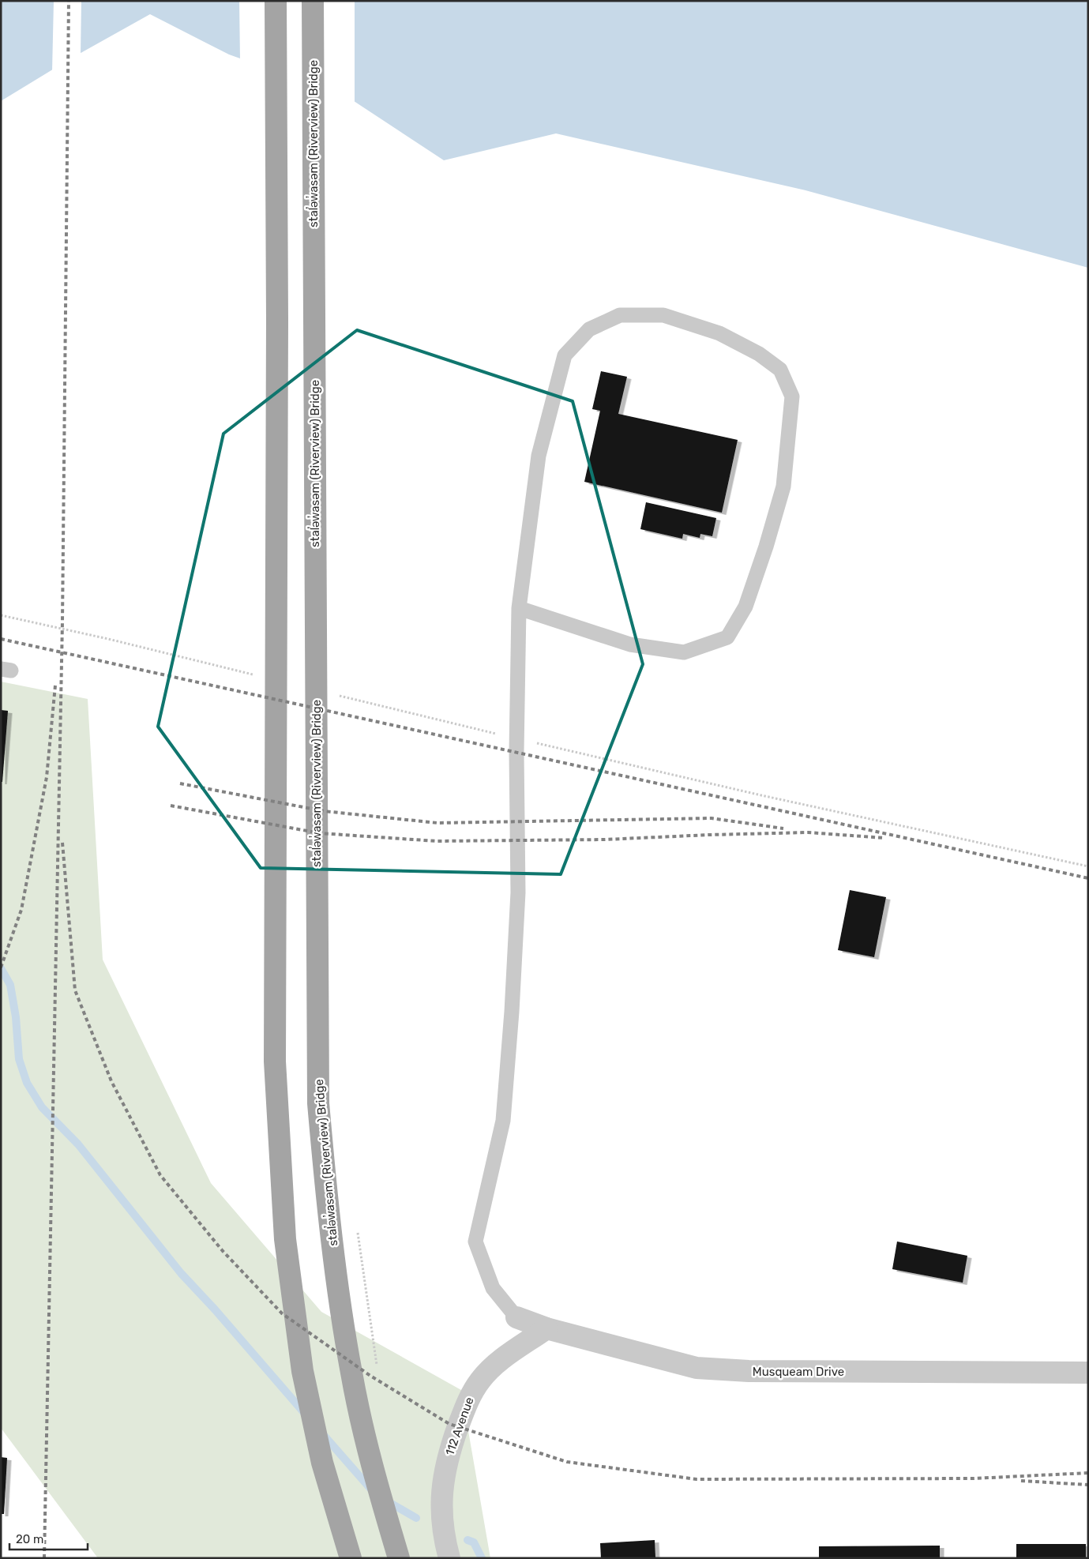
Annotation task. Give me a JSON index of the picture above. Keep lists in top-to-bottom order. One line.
{"streets":{"main road":["stal̕əw̓asəm (Riverview) Bridge"],"street":["Musqueam Drive","112 Avenue"]},"crossings":[["Musqueam Drive","112 Avenue"]],"scale_bar":"20 m"}
